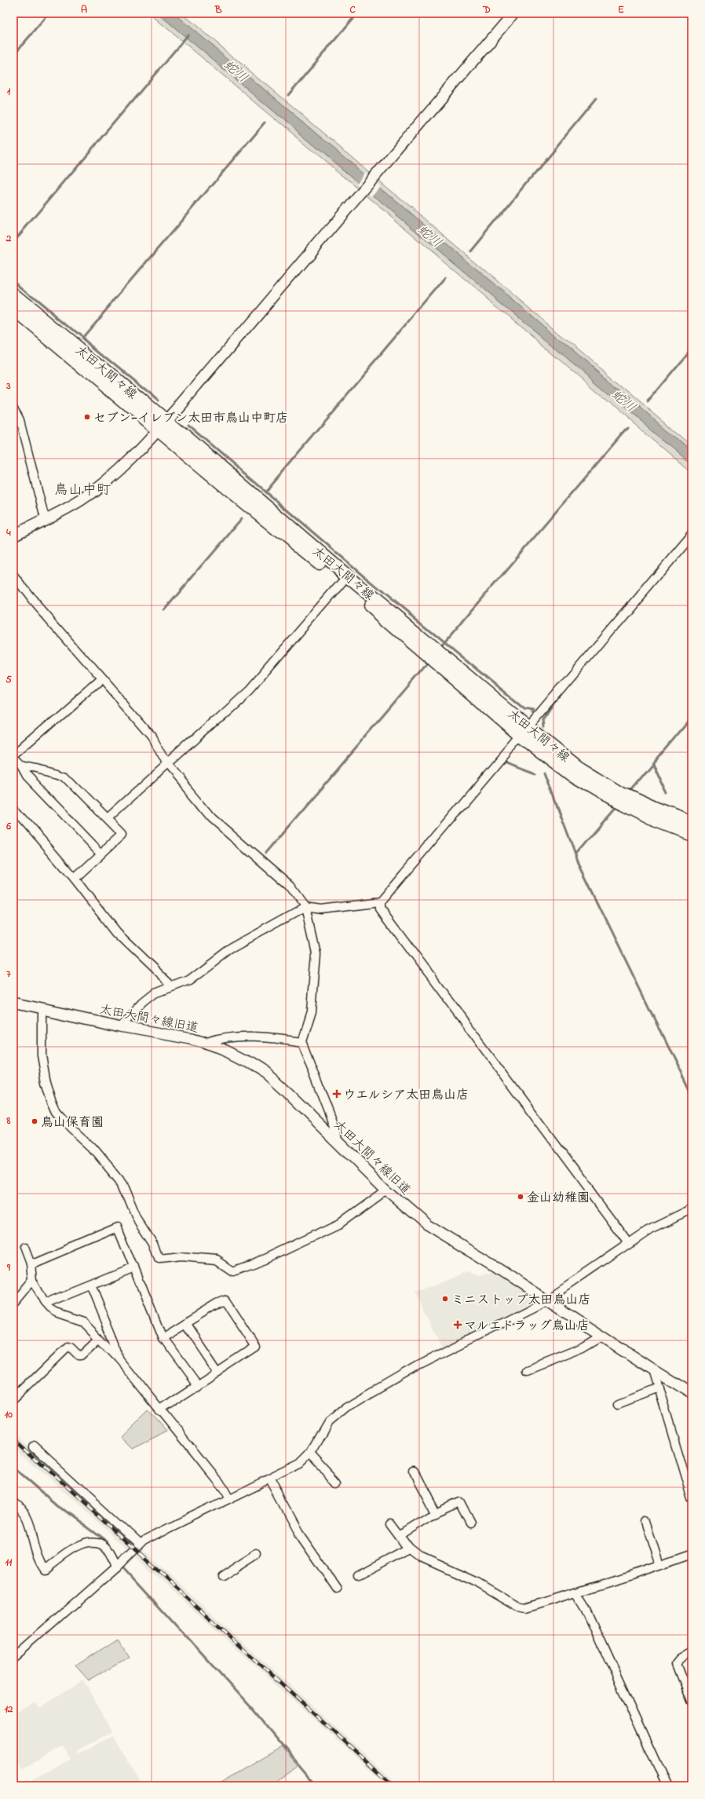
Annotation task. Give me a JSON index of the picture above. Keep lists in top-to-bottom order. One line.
{"streets":{"main road":["太田大間々線"],"street":["太田大間々線旧道"]},"districts":["鳥山中町"],"water":["蛇川"],"places":{"other":["セブン−イレブン太田市鳥山中町店","鳥山保育園","金山幼稚園","ミニストップ太田鳥山店"],"health":["ウエルシア太田鳥山店","マルエドラッグ鳥山店"]},"grid":{"columns":["A","B","C","D","E"],"rows":["1","2","3","4","5","6","7","8","9","10","11","12"]}}
